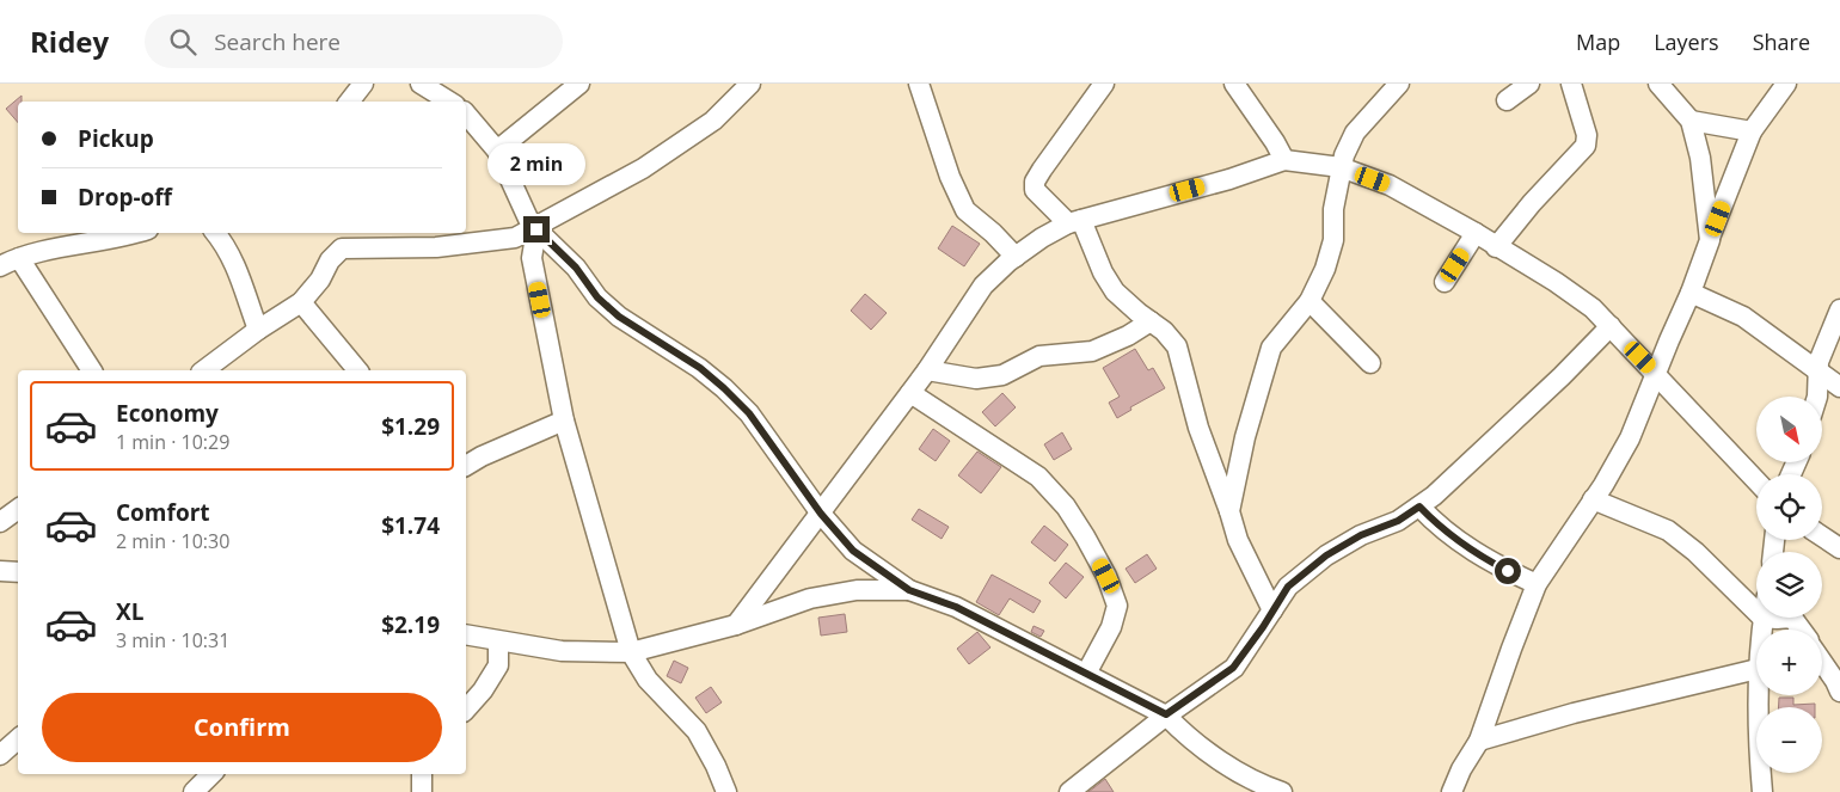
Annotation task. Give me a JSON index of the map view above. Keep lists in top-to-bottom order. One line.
{"north":"bottom right","page":{"header":"Ridey","search":"Search here","nav":["Map","Layers","Share"],"banner":["Pickup","Drop-off"],"bubble":"2 min","list":[{"name":"Economy","note":"1 min · 10:29","value":"$1.29"},{"name":"Comfort","note":"2 min · 10:30","value":"$1.74"},{"name":"XL","note":"3 min · 10:31","value":"$2.19"}],"map_buttons":["+","−"],"buttons":"Confirm"}}
